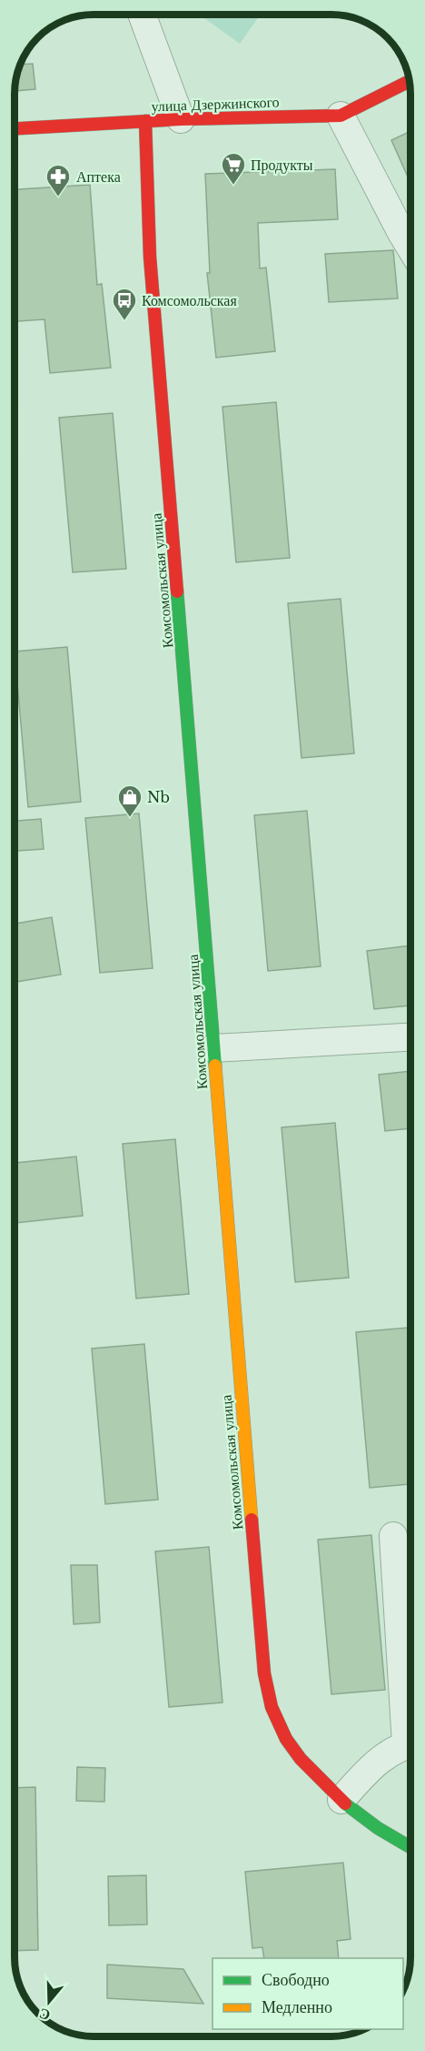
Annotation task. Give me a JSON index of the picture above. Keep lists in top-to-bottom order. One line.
{"streets":{"main road":["улица Дзержинского","Комсомольская улица"]},"crossings":[["улица Дзержинского","Комсомольская улица"]],"places":{"supermarket":["Продукты"],"pharmacy":["Аптека"],"bus stop":["Комсомольская"],"shop":["Nb"]},"legend":["Свободно","Медленно"],"north":"bottom"}
